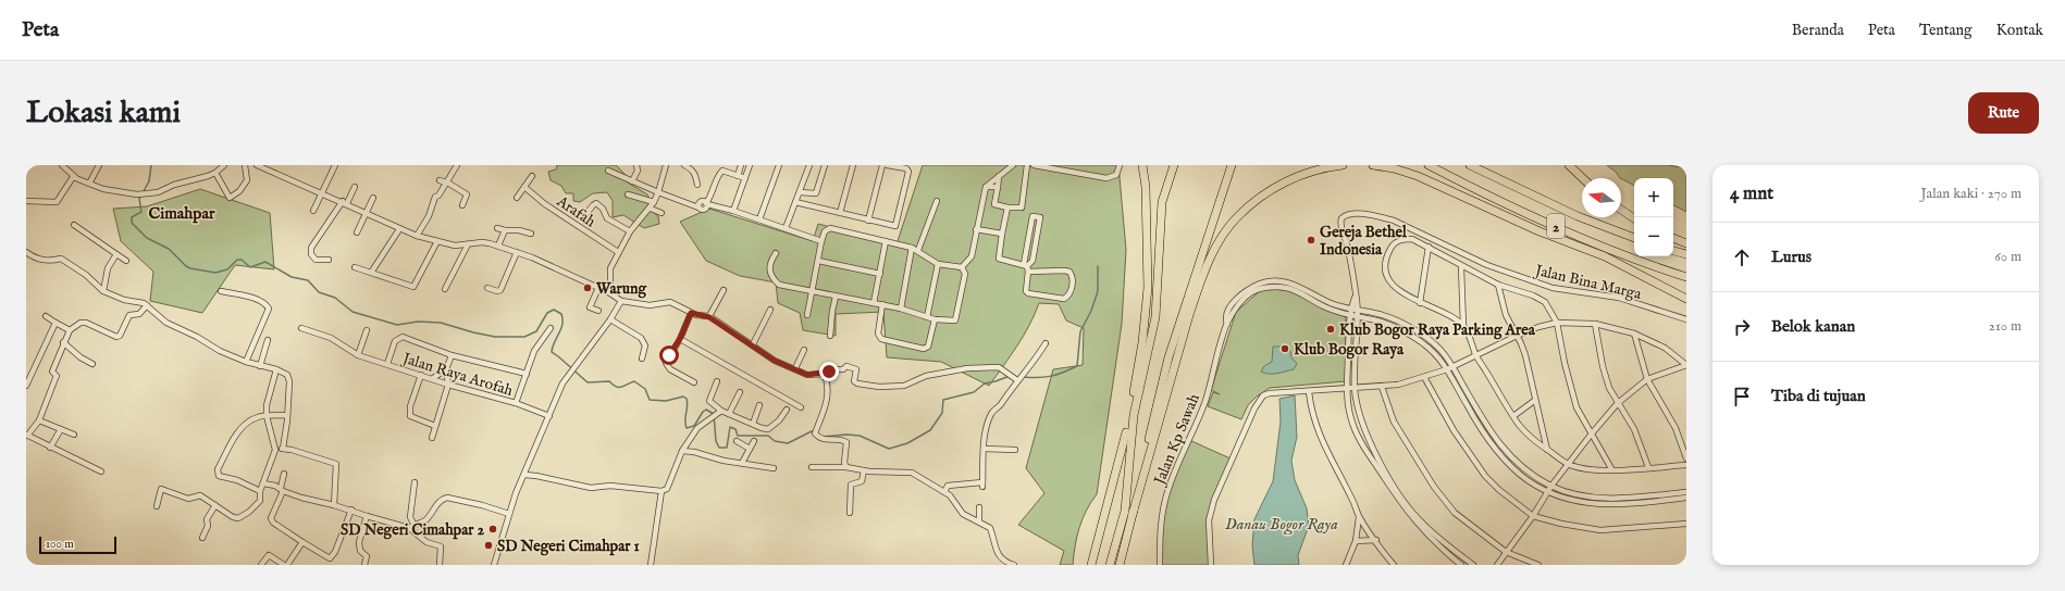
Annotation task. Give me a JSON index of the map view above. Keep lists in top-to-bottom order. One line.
{"streets":{"highway":["2"],"street":["Arafah","Jalan Bina Marga","Jalan Raya Arofah","Jalan Kp Sawah"]},"districts":["Cimahpar"],"water":["Danau Bogor Raya"],"places":["Gereja Bethel Indonesia","Warung","Klub Bogor Raya Parking Area","Klub Bogor Raya","SD Negeri Cimahpar 2","SD Negeri Cimahpar 1"],"scale_bar":"100 m","north":"left","page":{"header":"Peta","nav":["Beranda","Peta","Tentang","Kontak"],"buttons":"Rute","title":"Lokasi kami","heading":["4 mnt","Jalan kaki · 270 m"],"map_buttons":["+","−"],"list":[["Lurus","60 m"],["Belok kanan","210 m"],"Tiba di tujuan"],"scale":"100 m"}}
